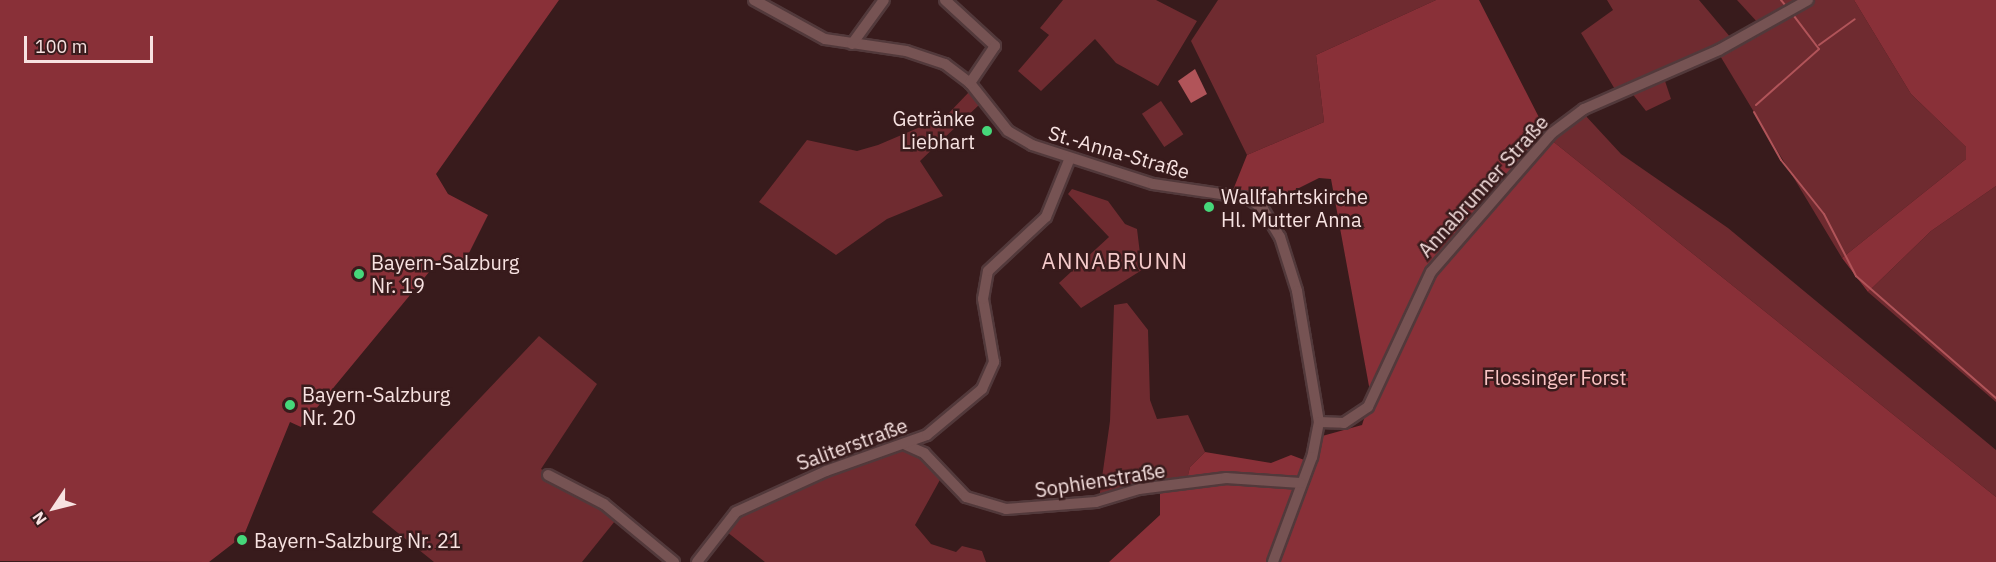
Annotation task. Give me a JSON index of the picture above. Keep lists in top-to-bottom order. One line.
{"streets":{"street":["St.-Anna-Straße","Annabrunner Straße","Saliterstraße","Sophienstraße"]},"crossings":[["St.-Anna-Straße","Annabrunner Straße"],["St.-Anna-Straße","Saliterstraße"],["Saliterstraße","Sophienstraße"]],"districts":["ANNABRUNN"],"parks":["Flossinger Forst"],"places":["Getränke Liebhart","Wallfahrtskirche Hl. Mutter Anna","Bayern-Salzburg Nr. 19","Bayern-Salzburg Nr. 20","Bayern-Salzburg Nr. 21"],"scale_bar":"100 m","north":"bottom left"}
